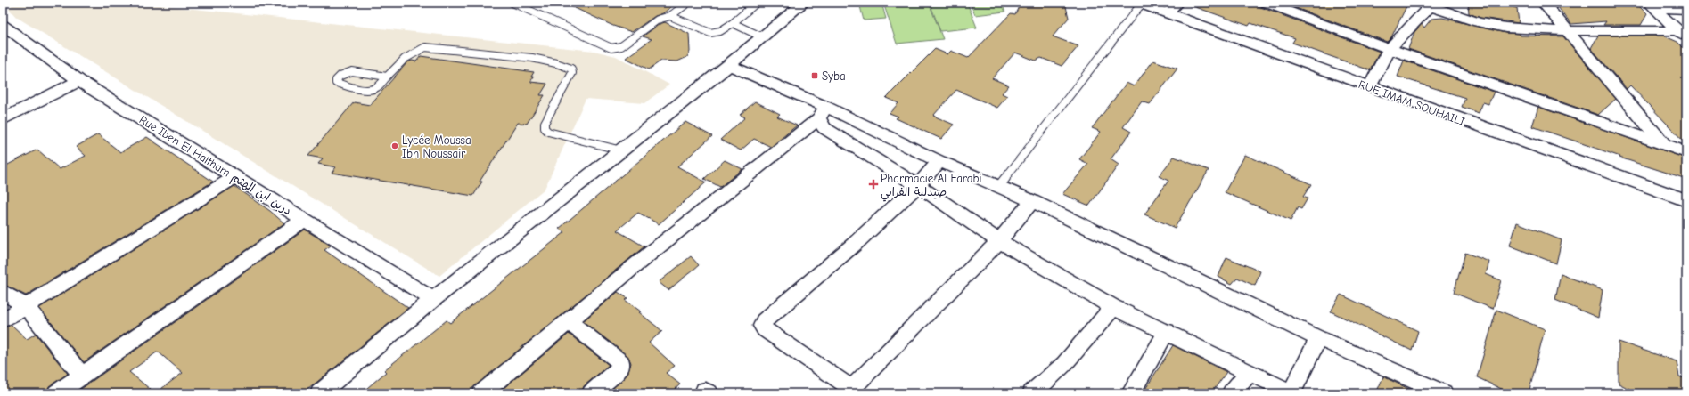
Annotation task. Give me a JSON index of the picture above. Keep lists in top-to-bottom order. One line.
{"streets":{"street":["RUE IMAM SOUHAILI","Rue Iben El Haitham دربن ابن الهثم"]},"places":{"transit":["Syba"],"other":["Lycée Moussa Ibn Noussair"],"health":["Pharmacie Al Farabi صيدلية الفرابي"]}}
